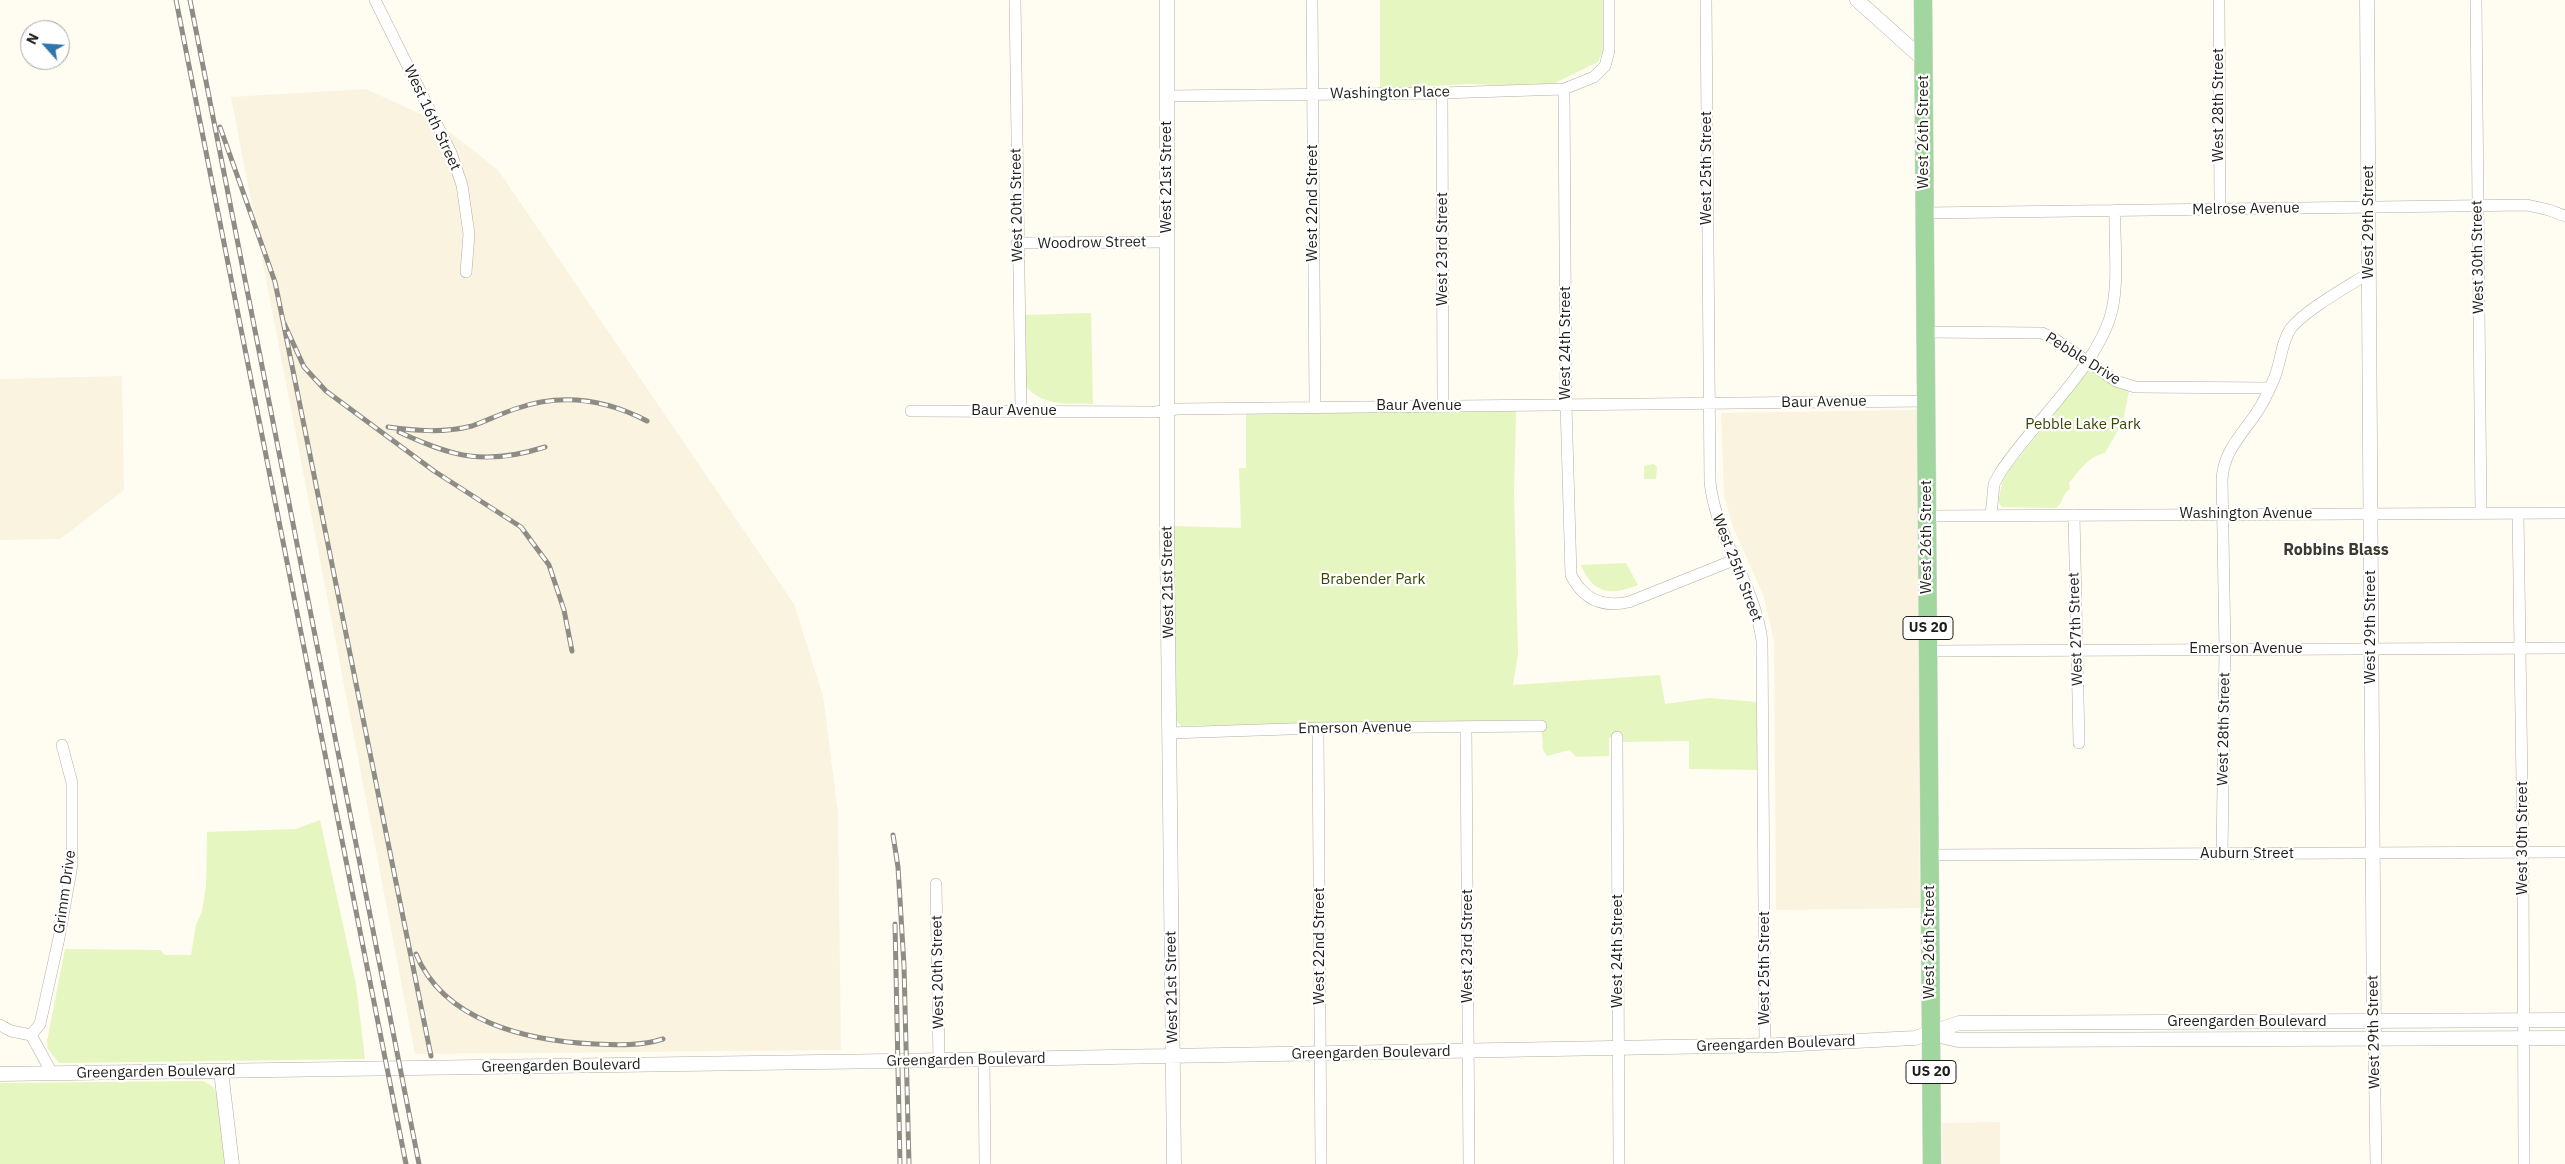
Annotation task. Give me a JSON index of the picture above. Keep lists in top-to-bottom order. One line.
{"streets":{"main road":["West 26th Street","US 20"],"street":["Washington Place","West 28th Street","West 16th Street","West 25th Street","West 21st Street","West 22nd Street","West 20th Street","Melrose Avenue","West 29th Street","Woodrow Street","West 23rd Street","West 30th Street","West 24th Street","Pebble Drive","Baur Avenue","Washington Avenue","West 27th Street","Emerson Avenue","Auburn Street","Grimm Drive","Greengarden Boulevard"]},"crossings":[["Washington Place","West 21st Street"],["Washington Place","West 22nd Street"],["Washington Place","West 23rd Street"],["Washington Place","West 24th Street"],["West 28th Street","Melrose Avenue"],["West 28th Street","West 29th Street"],["West 28th Street","Pebble Drive"],["West 28th Street","Washington Avenue"],["West 28th Street","Emerson Avenue"],["West 28th Street","Auburn Street"],["West 26th Street","Melrose Avenue"],["West 26th Street","Pebble Drive"],["West 26th Street","Baur Avenue"],["West 26th Street","Washington Avenue"],["West 26th Street","Emerson Avenue"],["West 26th Street","Auburn Street"],["West 26th Street","Greengarden Boulevard"],["West 25th Street","West 24th Street"],["West 25th Street","Baur Avenue"],["West 25th Street","Greengarden Boulevard"],["West 21st Street","Woodrow Street"],["West 21st Street","Baur Avenue"],["West 21st Street","Emerson Avenue"],["West 21st Street","Greengarden Boulevard"],["West 22nd Street","Baur Avenue"],["West 22nd Street","Emerson Avenue"],["West 22nd Street","Greengarden Boulevard"],["West 20th Street","Woodrow Street"],["West 20th Street","Baur Avenue"],["West 20th Street","Greengarden Boulevard"],["Melrose Avenue","West 29th Street"],["Melrose Avenue","West 30th Street"],["West 29th Street","Washington Avenue"],["West 29th Street","Emerson Avenue"],["West 29th Street","Auburn Street"],["West 29th Street","Greengarden Boulevard"],["West 23rd Street","Baur Avenue"],["West 23rd Street","Emerson Avenue"],["West 23rd Street","Greengarden Boulevard"],["West 30th Street","Washington Avenue"],["West 30th Street","Emerson Avenue"],["West 30th Street","Auburn Street"],["West 30th Street","Greengarden Boulevard"],["West 24th Street","Baur Avenue"],["West 24th Street","Greengarden Boulevard"],["Washington Avenue","West 27th Street"],["West 27th Street","Emerson Avenue"]],"districts":["Robbins Blass"],"parks":["Pebble Lake Park","Brabender Park"],"north":"top left"}
